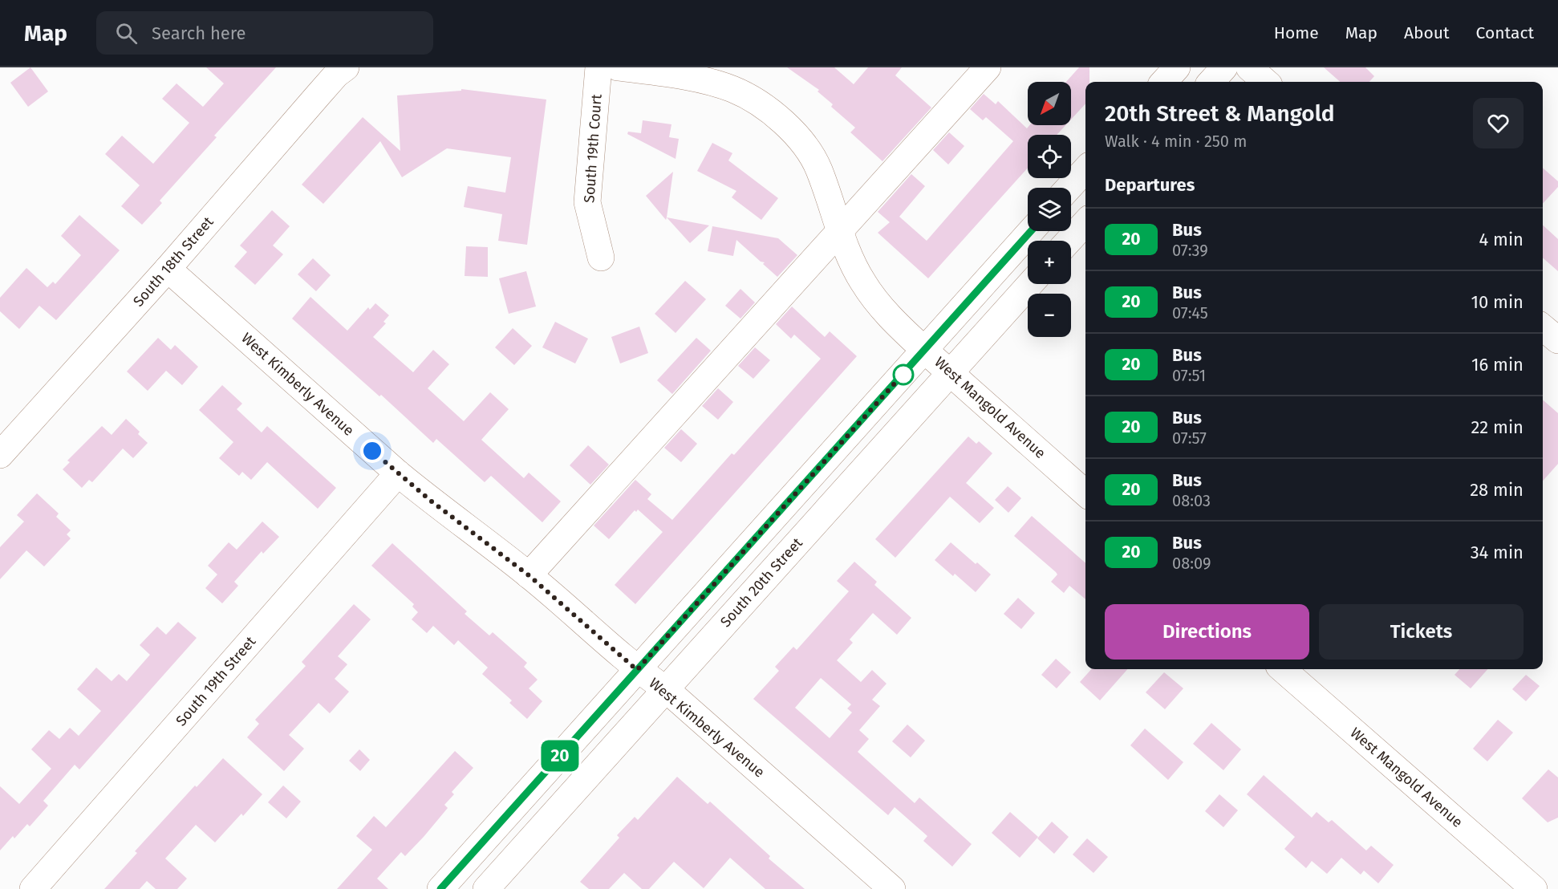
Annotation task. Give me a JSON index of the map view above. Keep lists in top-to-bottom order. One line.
{"streets":{"street":["South 19th Court","South 18th Street","West Kimberly Avenue","West Mangold Avenue","South 20th Street","South 19th Street"]},"crossings":[["South 18th Street","West Kimberly Avenue"],["West Kimberly Avenue","South 20th Street"],["West Kimberly Avenue","South 19th Street"],["West Mangold Avenue","South 20th Street"]],"lines":["bus line 20"],"north":"bottom left","page":{"header":"Map","search":"Search here","nav":["Home","Map","About","Contact"],"on_map":"20","map_buttons":["+","−"],"heading":[["20th Street & Mangold","Walk · 4 min · 250 m"],"Departures"],"list":[{"mark":"20","name":"Bus","note":"07:39","value":"4 min"},{"mark":"20","name":"Bus","note":"07:45","value":"10 min"},{"mark":"20","name":"Bus","note":"07:51","value":"16 min"},{"mark":"20","name":"Bus","note":"07:57","value":"22 min"},{"mark":"20","name":"Bus","note":"08:03","value":"28 min"},{"mark":"20","name":"Bus","note":"08:09","value":"34 min"}],"buttons":["Directions","Tickets"]}}
